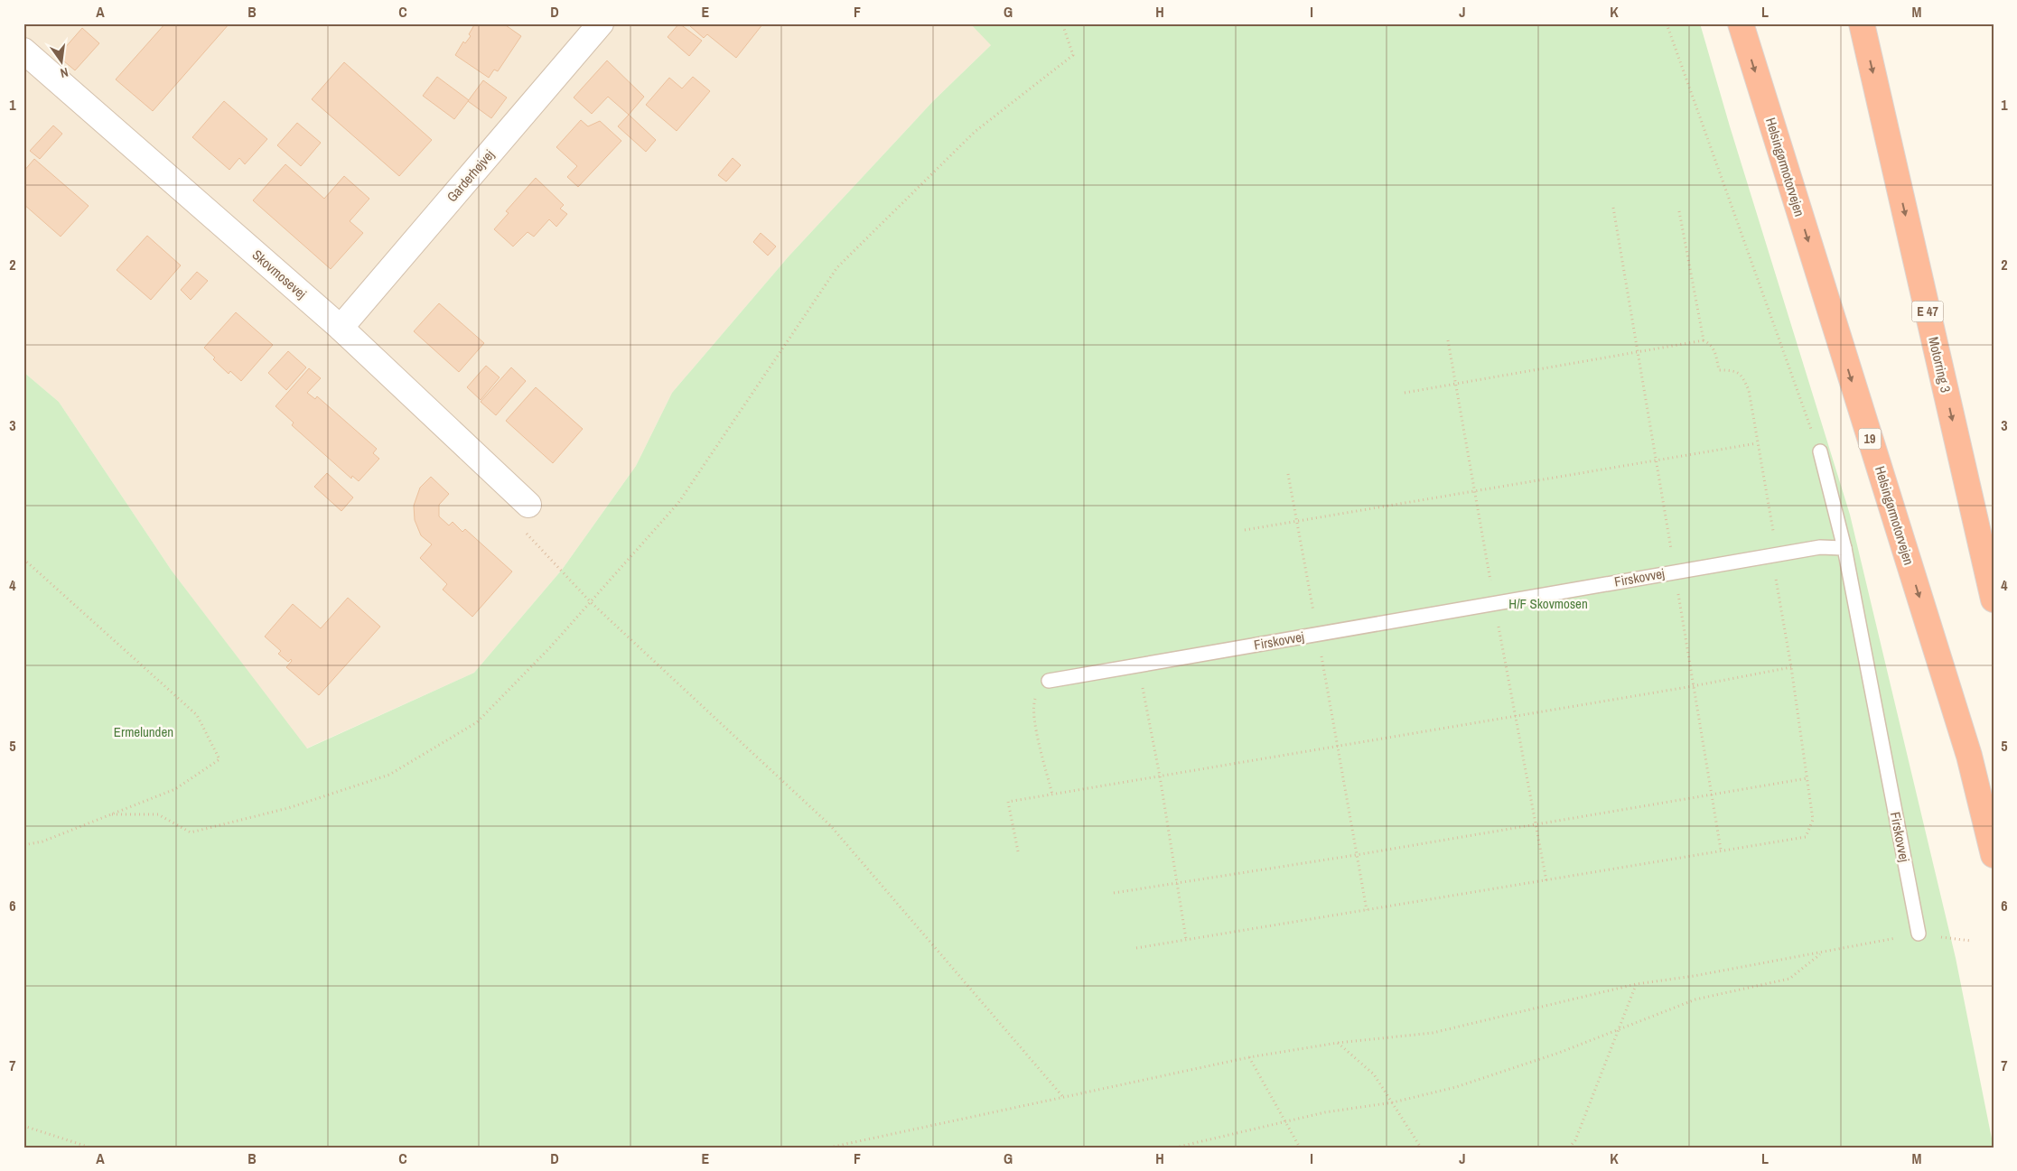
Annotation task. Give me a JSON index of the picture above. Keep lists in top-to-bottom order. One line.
{"streets":{"highway":["Helsingørmotorvejen","E 47","Motorring 3","19"],"street":["Garderhøjvej","Skovmosevej"],"lane":["Firskovvej"]},"crossings":[["Garderhøjvej","Skovmosevej"]],"one_way":["Helsingørmotorvejen","Motorring 3"],"parks":["H/F Skovmosen","Ermelunden"],"north":"bottom","grid":{"columns":["A","B","C","D","E","F","G","H","I","J","K","L","M"],"rows":["1","2","3","4","5","6","7"]}}
